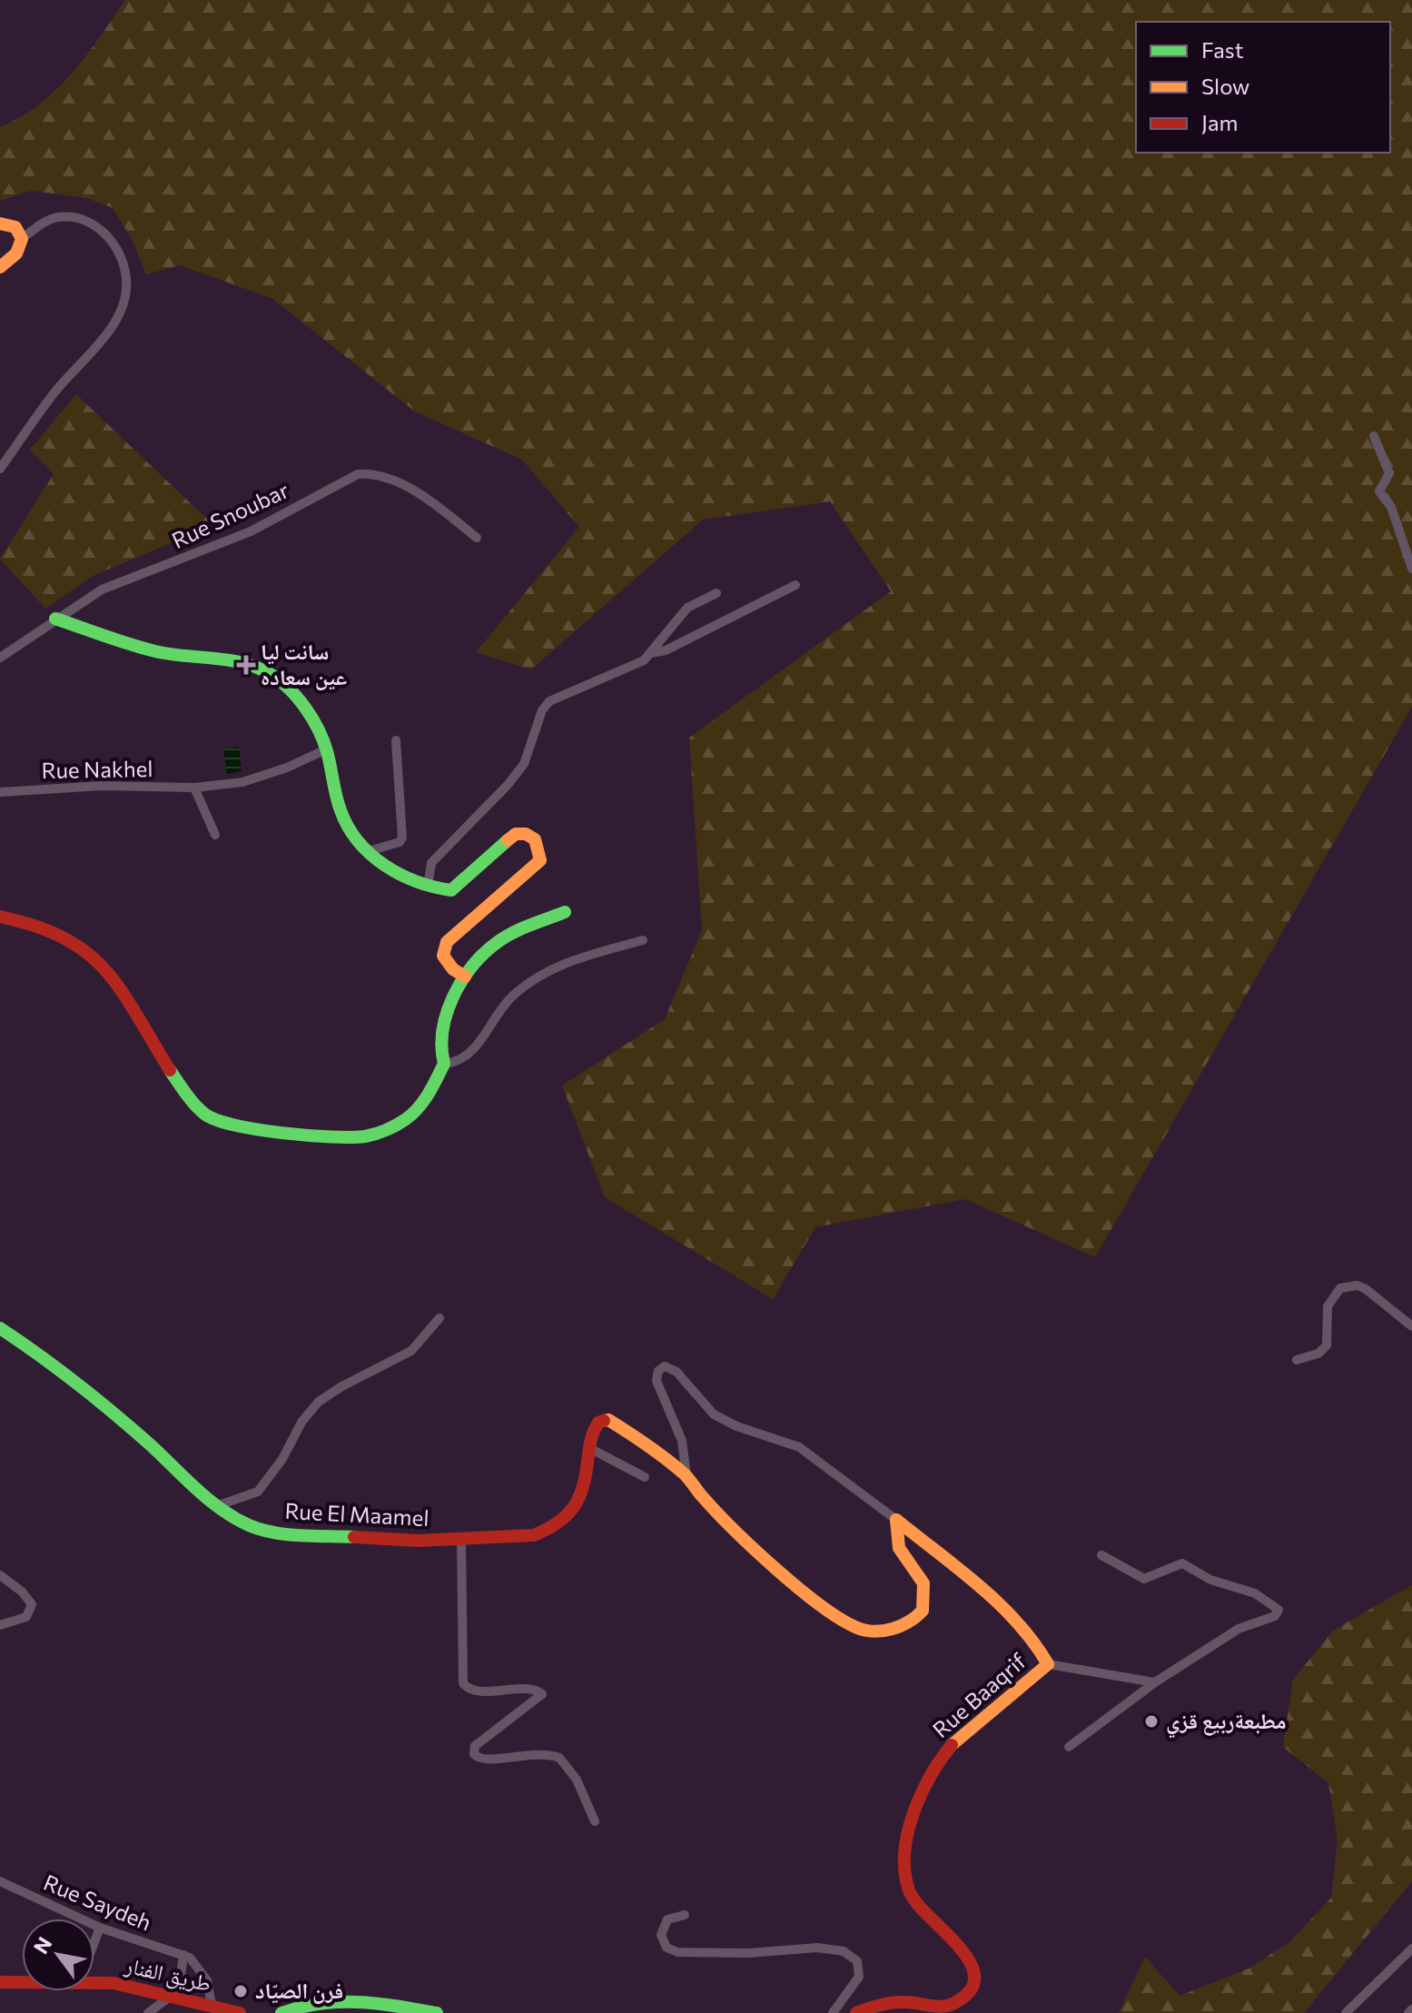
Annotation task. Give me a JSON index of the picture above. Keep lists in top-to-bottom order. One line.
{"streets":{"street":["Rue Snoubar","Rue Nakhel","Rue El Maamel","Rue Baaqrif","Rue Saydeh","طريق الفنار"]},"places":{"health":["سانت ليا عين سعاده"],"other":["مطبعةربيع قزي","فرن الصيّاد"]},"legend":["Fast","Slow","Jam"],"north":"top left"}
